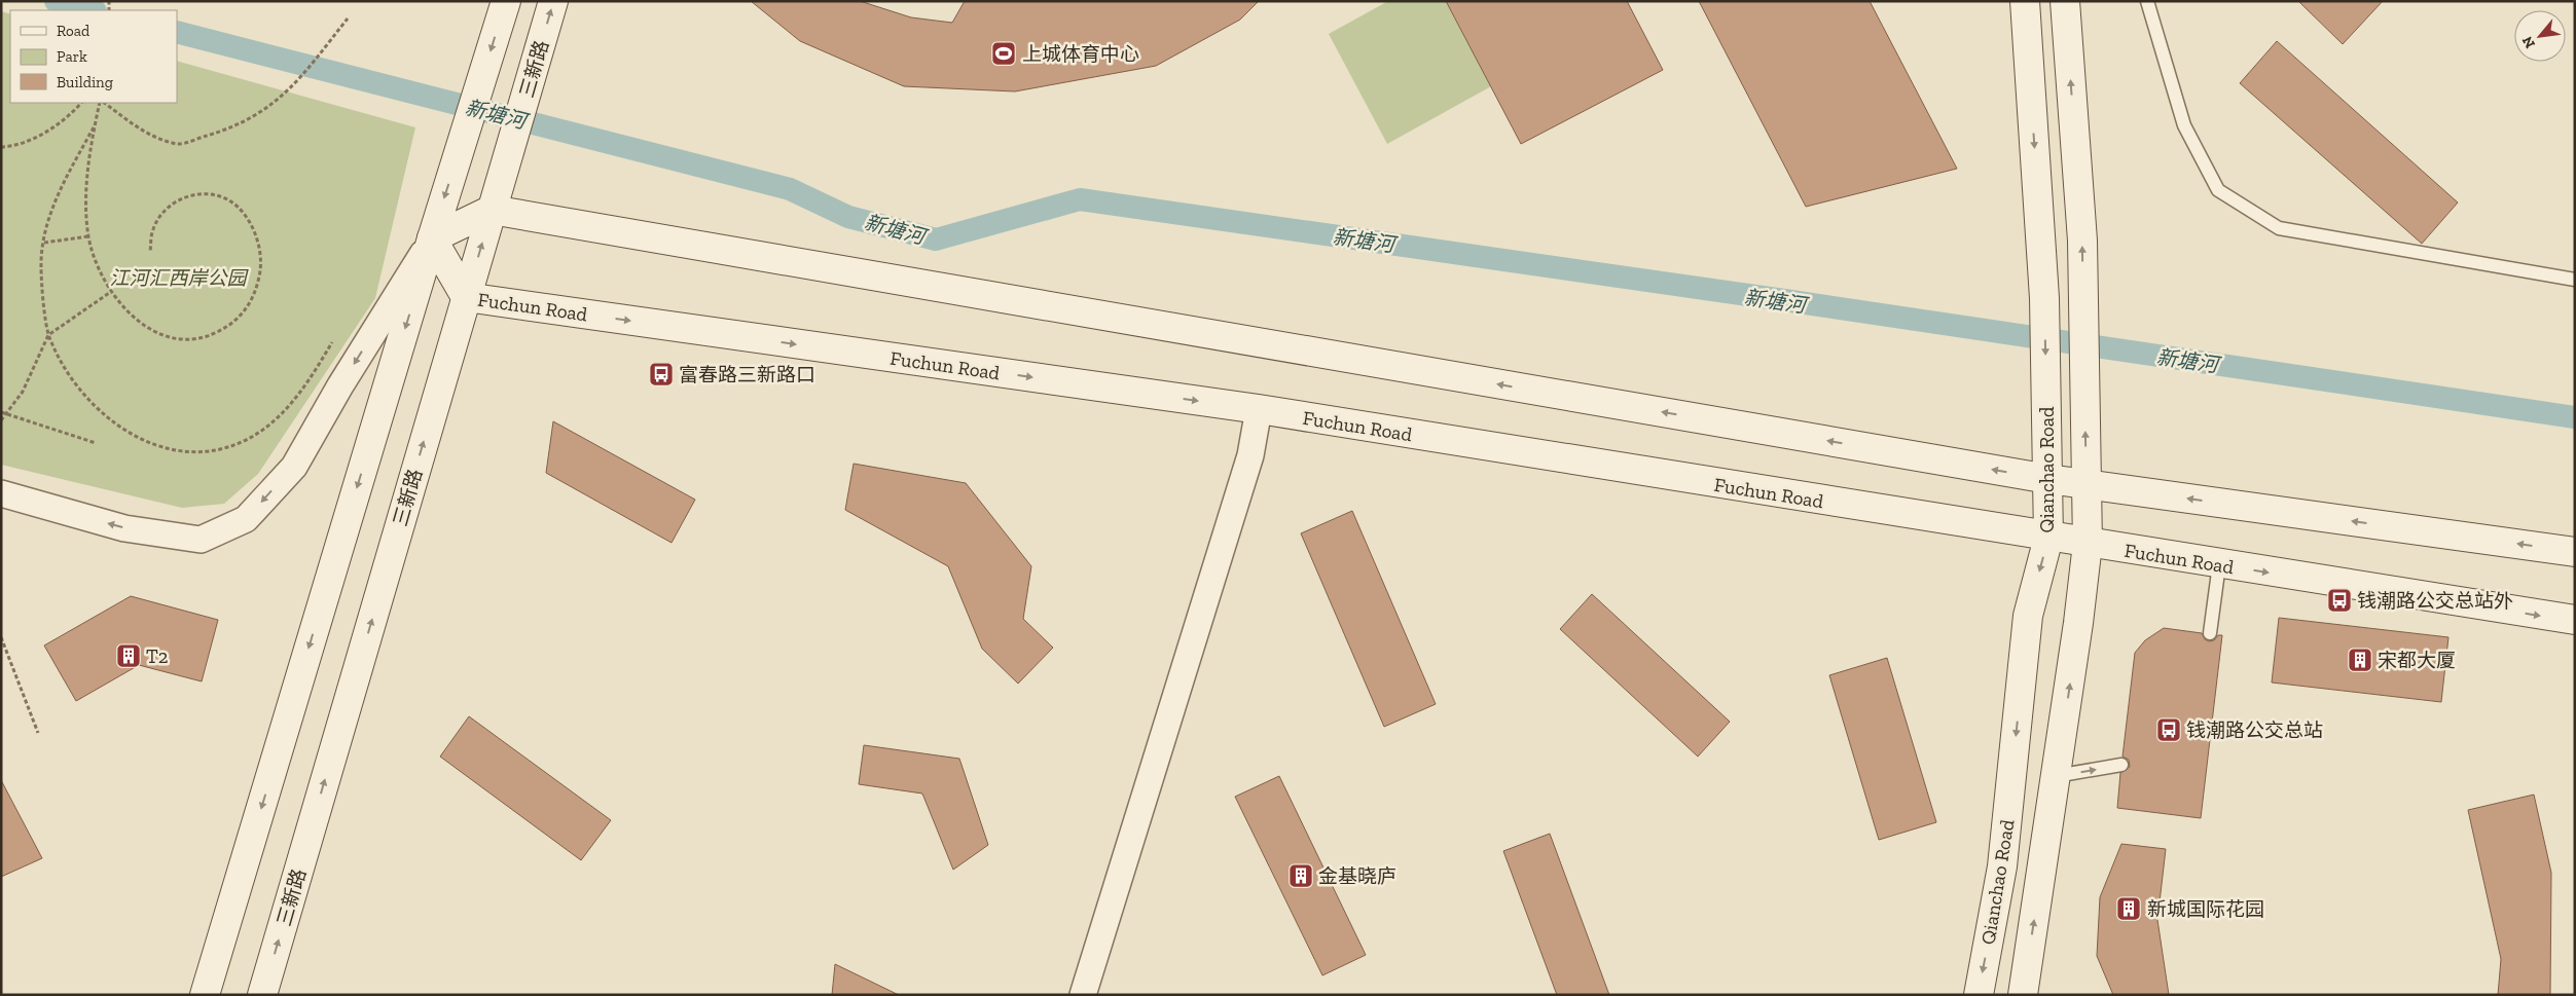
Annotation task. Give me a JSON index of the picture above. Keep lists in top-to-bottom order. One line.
{"streets":{"main road":["三新路","Fuchun Road","Qianchao Road"]},"crossings":[["三新路","Fuchun Road"],["Fuchun Road","Qianchao Road"]],"water":["新塘河"],"parks":["江河汇西岸公园"],"places":{"sports":["上城体育中心"],"bus stop":["富春路三新路口","钱潮路公交总站外","钱潮路公交总站"],"building":["T2","宋都大厦","金基晓庐","新城国际花园"]},"legend":["Road","Park","Building"],"north":"bottom left"}
